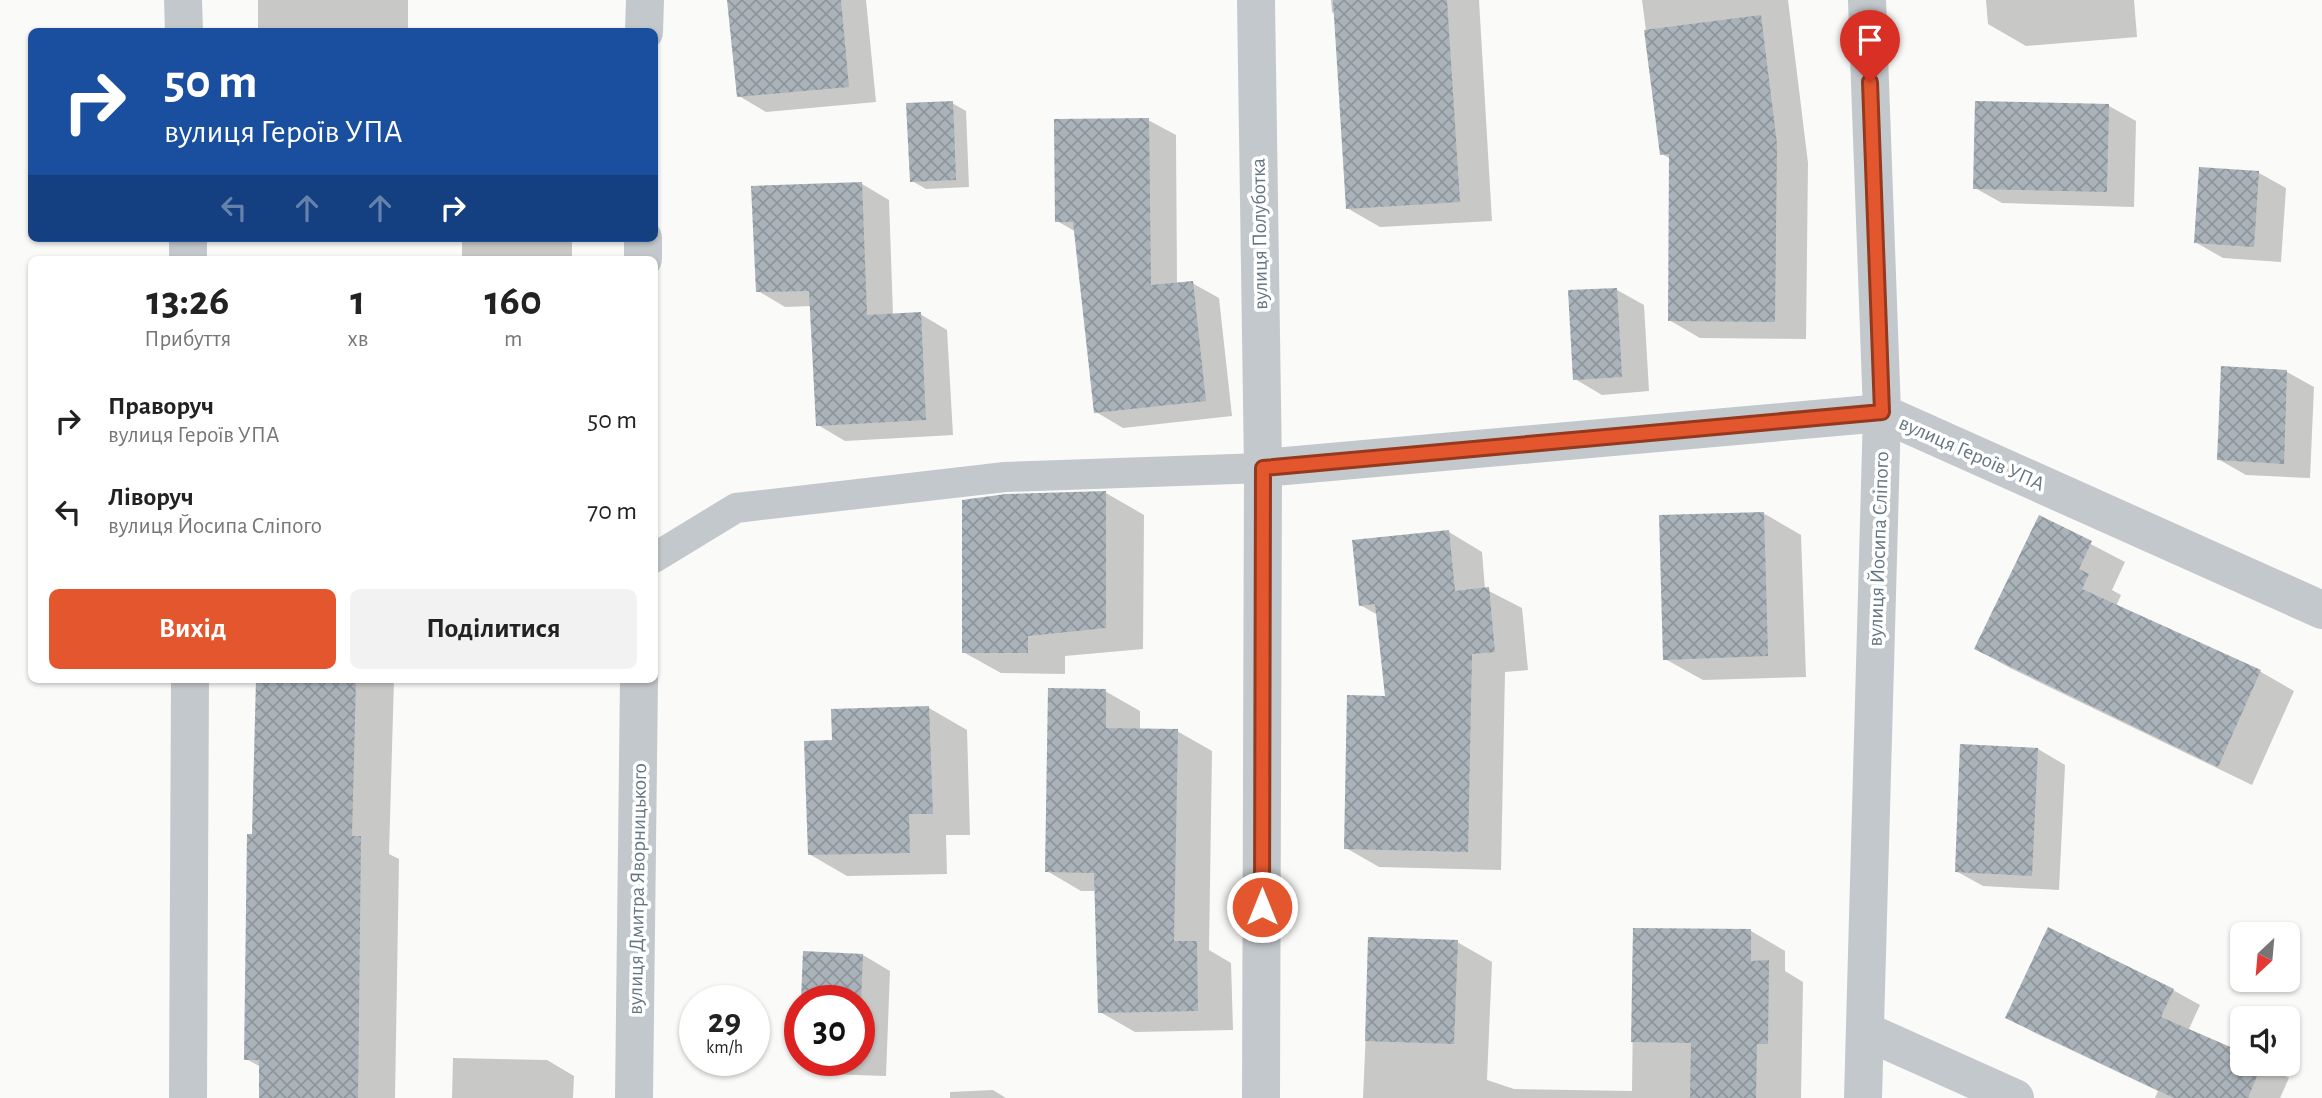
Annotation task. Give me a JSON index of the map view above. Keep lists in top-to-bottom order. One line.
{"streets":{"street":["вулиця Полуботка","вулиця Героїв УПА","вулиця Йосипа Сліпого","вулиця Дмитра Яворницького"]},"crossings":[["вулиця Полуботка","вулиця Героїв УПА"],["вулиця Героїв УПА","вулиця Йосипа Сліпого"]],"north":"bottom left","page":{"turn":["50 m","вулиця Героїв УПА"],"eta":["13:26","Прибуття","1","хв","160","m"],"list":[{"name":"Праворуч","note":"вулиця Героїв УПА","value":"50 m"},{"name":"Ліворуч","note":"вулиця Йосипа Сліпого","value":"70 m"}],"buttons":["Вихід","Поділитися"],"speed":"29 km/h","limit":"30"}}
